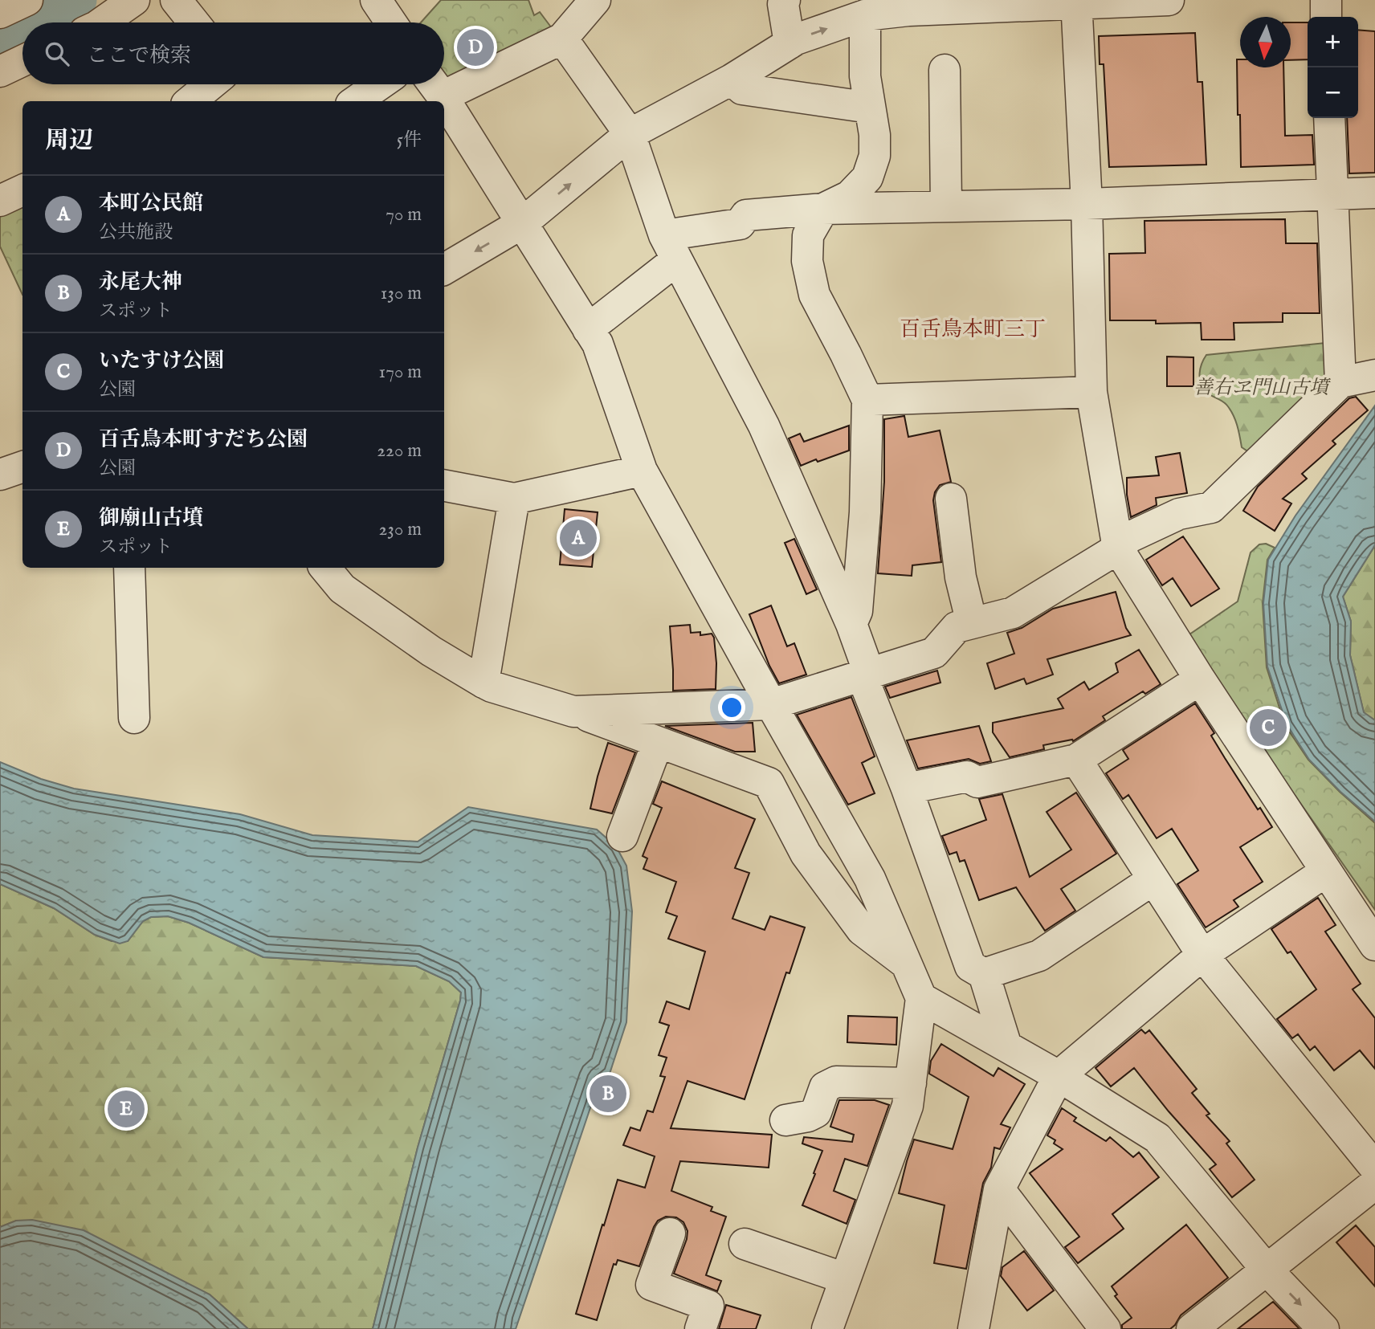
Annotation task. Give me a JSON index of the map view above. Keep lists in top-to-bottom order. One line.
{"districts":["百舌鳥本町三丁"],"parks":["善右ヱ門山古墳"],"north":"bottom","page":{"map_buttons":["+","−"],"search":"ここで検索","pins":["D","A","C","B","E"],"heading":["周辺","5件"],"list":[{"mark":"A","name":"本町公民館","note":"公共施設","value":"70 m"},{"mark":"B","name":"永尾大神","note":"スポット","value":"130 m"},{"mark":"C","name":"いたすけ公園","note":"公園","value":"170 m"},{"mark":"D","name":"百舌鳥本町すだち公園","note":"公園","value":"220 m"},{"mark":"E","name":"御廟山古墳","note":"スポット","value":"230 m"}]}}
